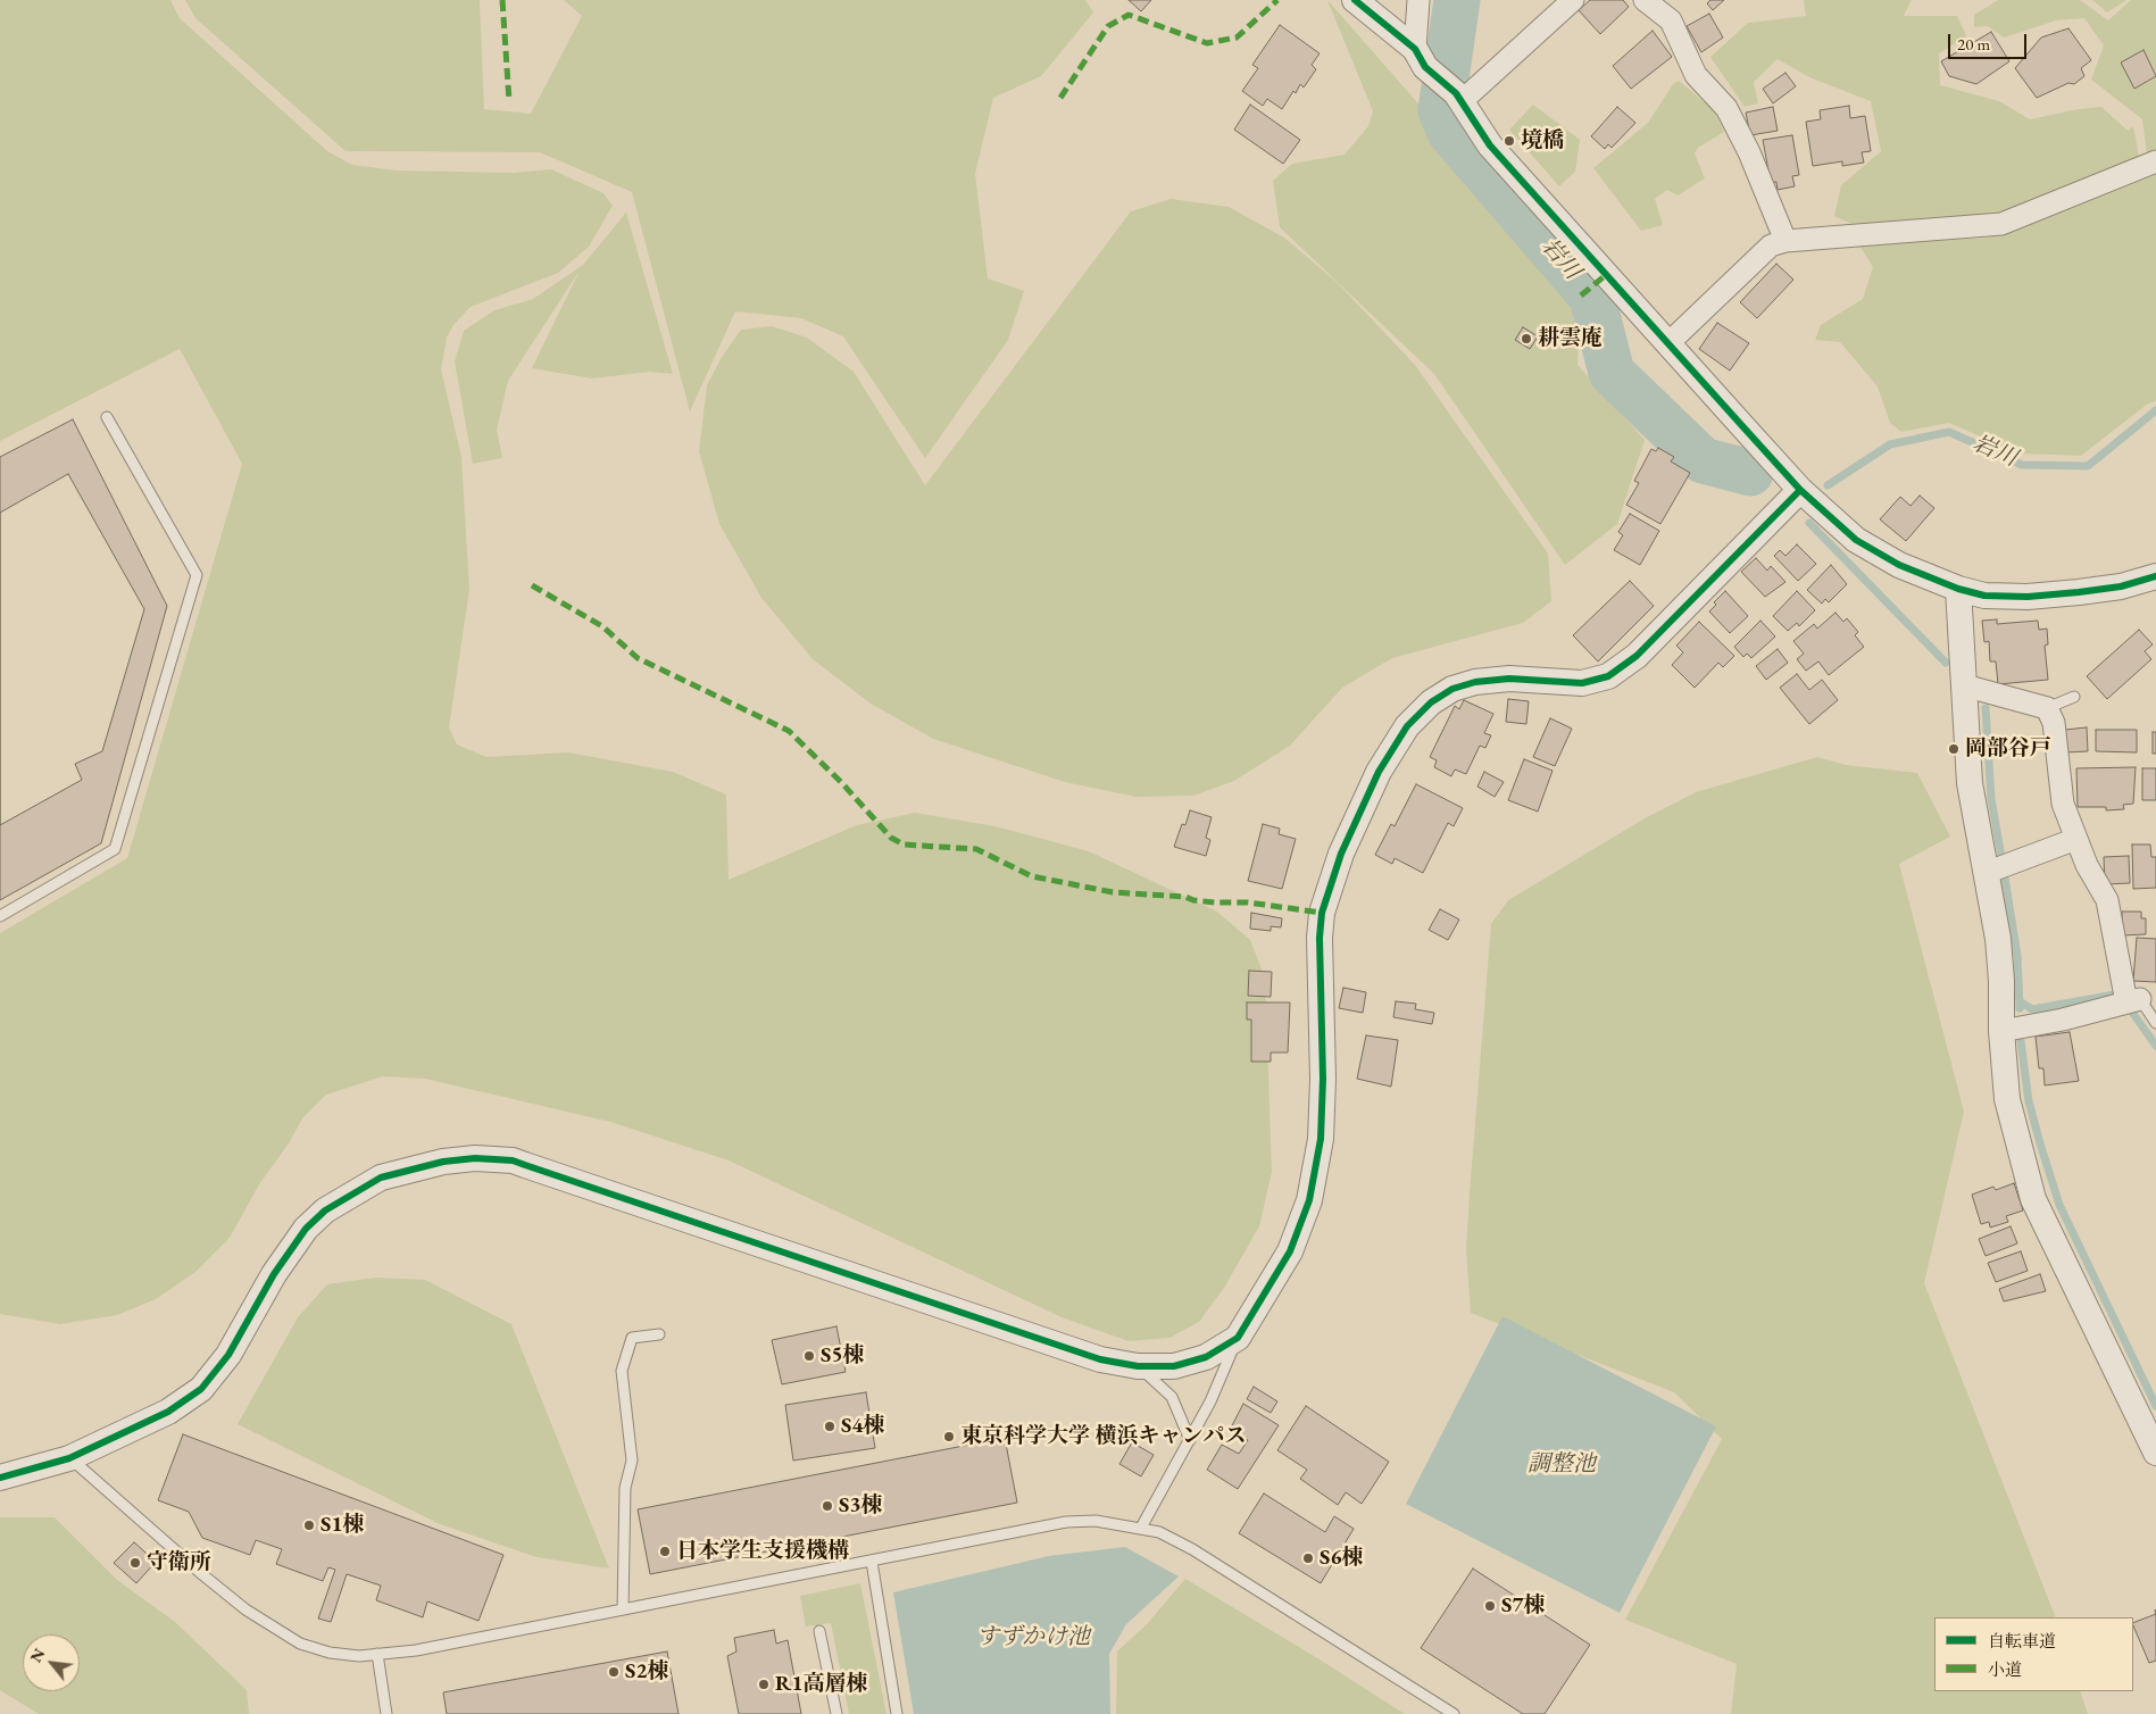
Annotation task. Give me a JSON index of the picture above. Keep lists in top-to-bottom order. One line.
{"water":["岩川","調整池","すずかけ池"],"places":["境橋","耕雲庵","岡部谷戸","S5棟","S4棟","東京科学大学 横浜キャンパス","S3棟","S1棟","日本学生支援機構","S6棟","守衛所","S7棟","S2棟","R1高層棟"],"legend":["自転車道","小道"],"scale_bar":"20 m","north":"top left"}
